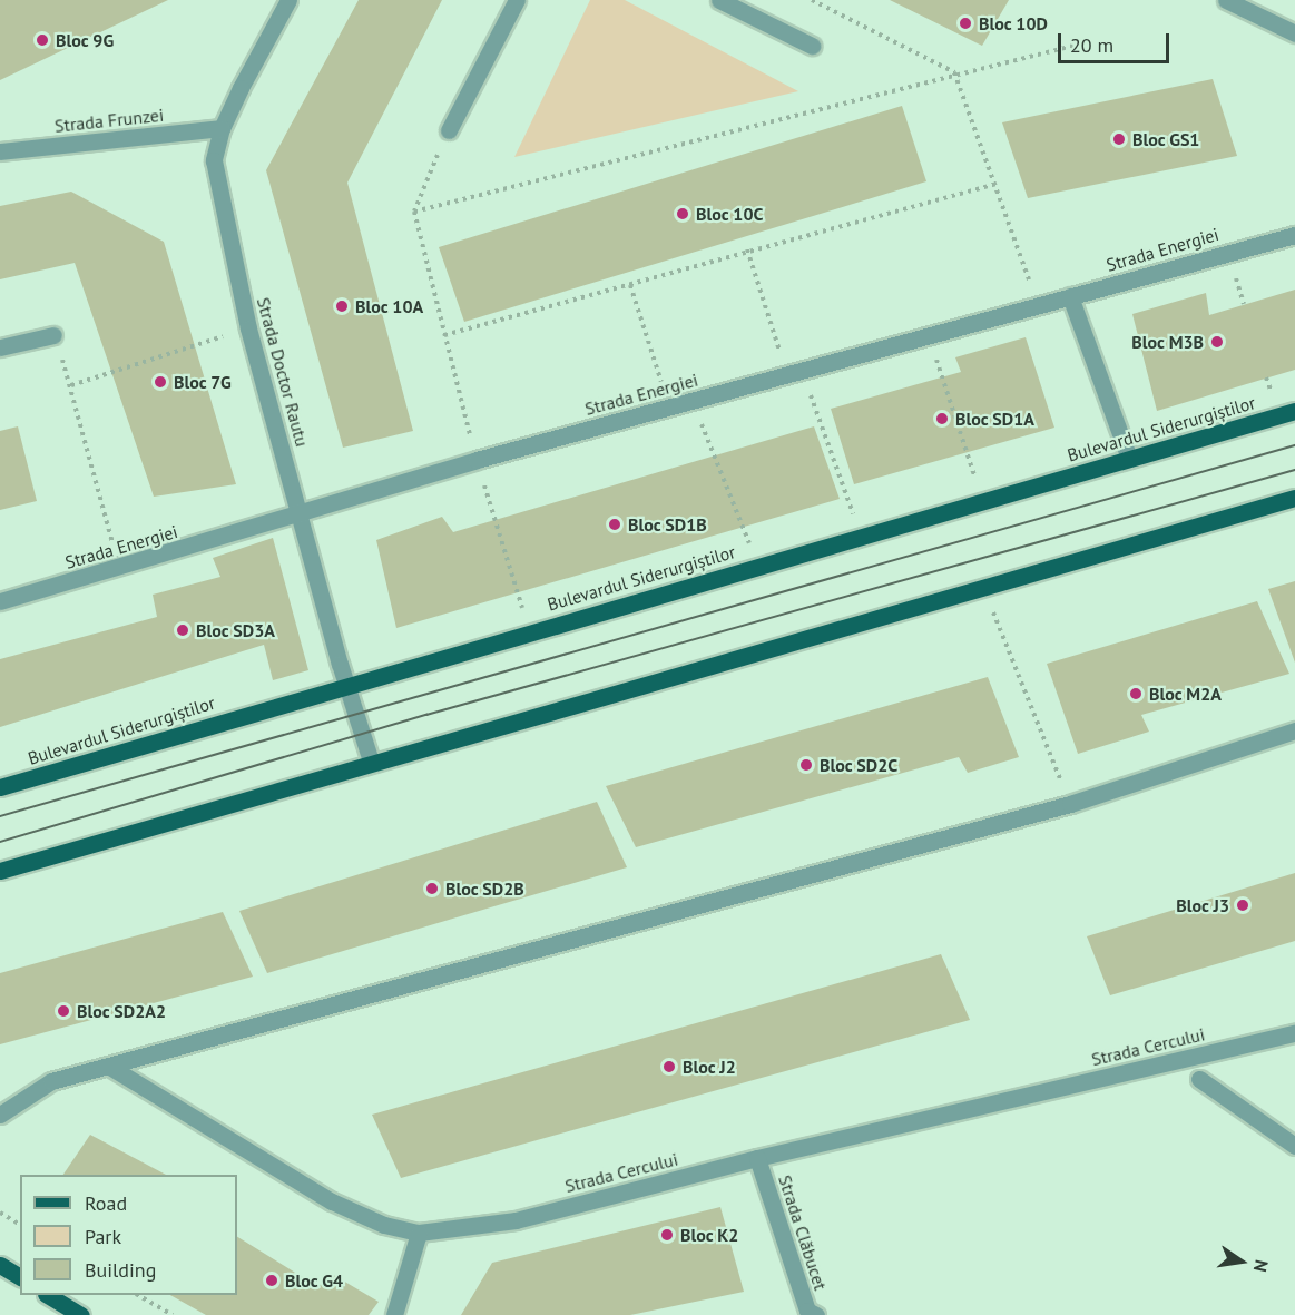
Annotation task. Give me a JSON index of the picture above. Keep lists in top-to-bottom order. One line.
{"streets":{"main road":["Bulevardul Siderurgiștilor"],"street":["Strada Frunzei","Strada Energiei","Strada Doctor Rautu","Strada Cercului","Strada Clăbucet"]},"crossings":[["Strada Frunzei","Strada Doctor Rautu"],["Strada Energiei","Strada Doctor Rautu"],["Strada Doctor Rautu","Bulevardul Siderurgiștilor"],["Strada Cercului","Strada Clăbucet"]],"places":["Bloc 10D","Bloc 9G","Bloc GS1","Bloc 10C","Bloc 10A","Bloc M3B","Bloc 7G","Bloc SD1A","Bloc SD1B","Bloc SD3A","Bloc M2A","Bloc SD2C","Bloc SD2B","Bloc J3","Bloc SD2A2","Bloc J2","Bloc K2","Bloc G4"],"legend":["Road","Park","Building"],"scale_bar":"20 m","north":"right"}
